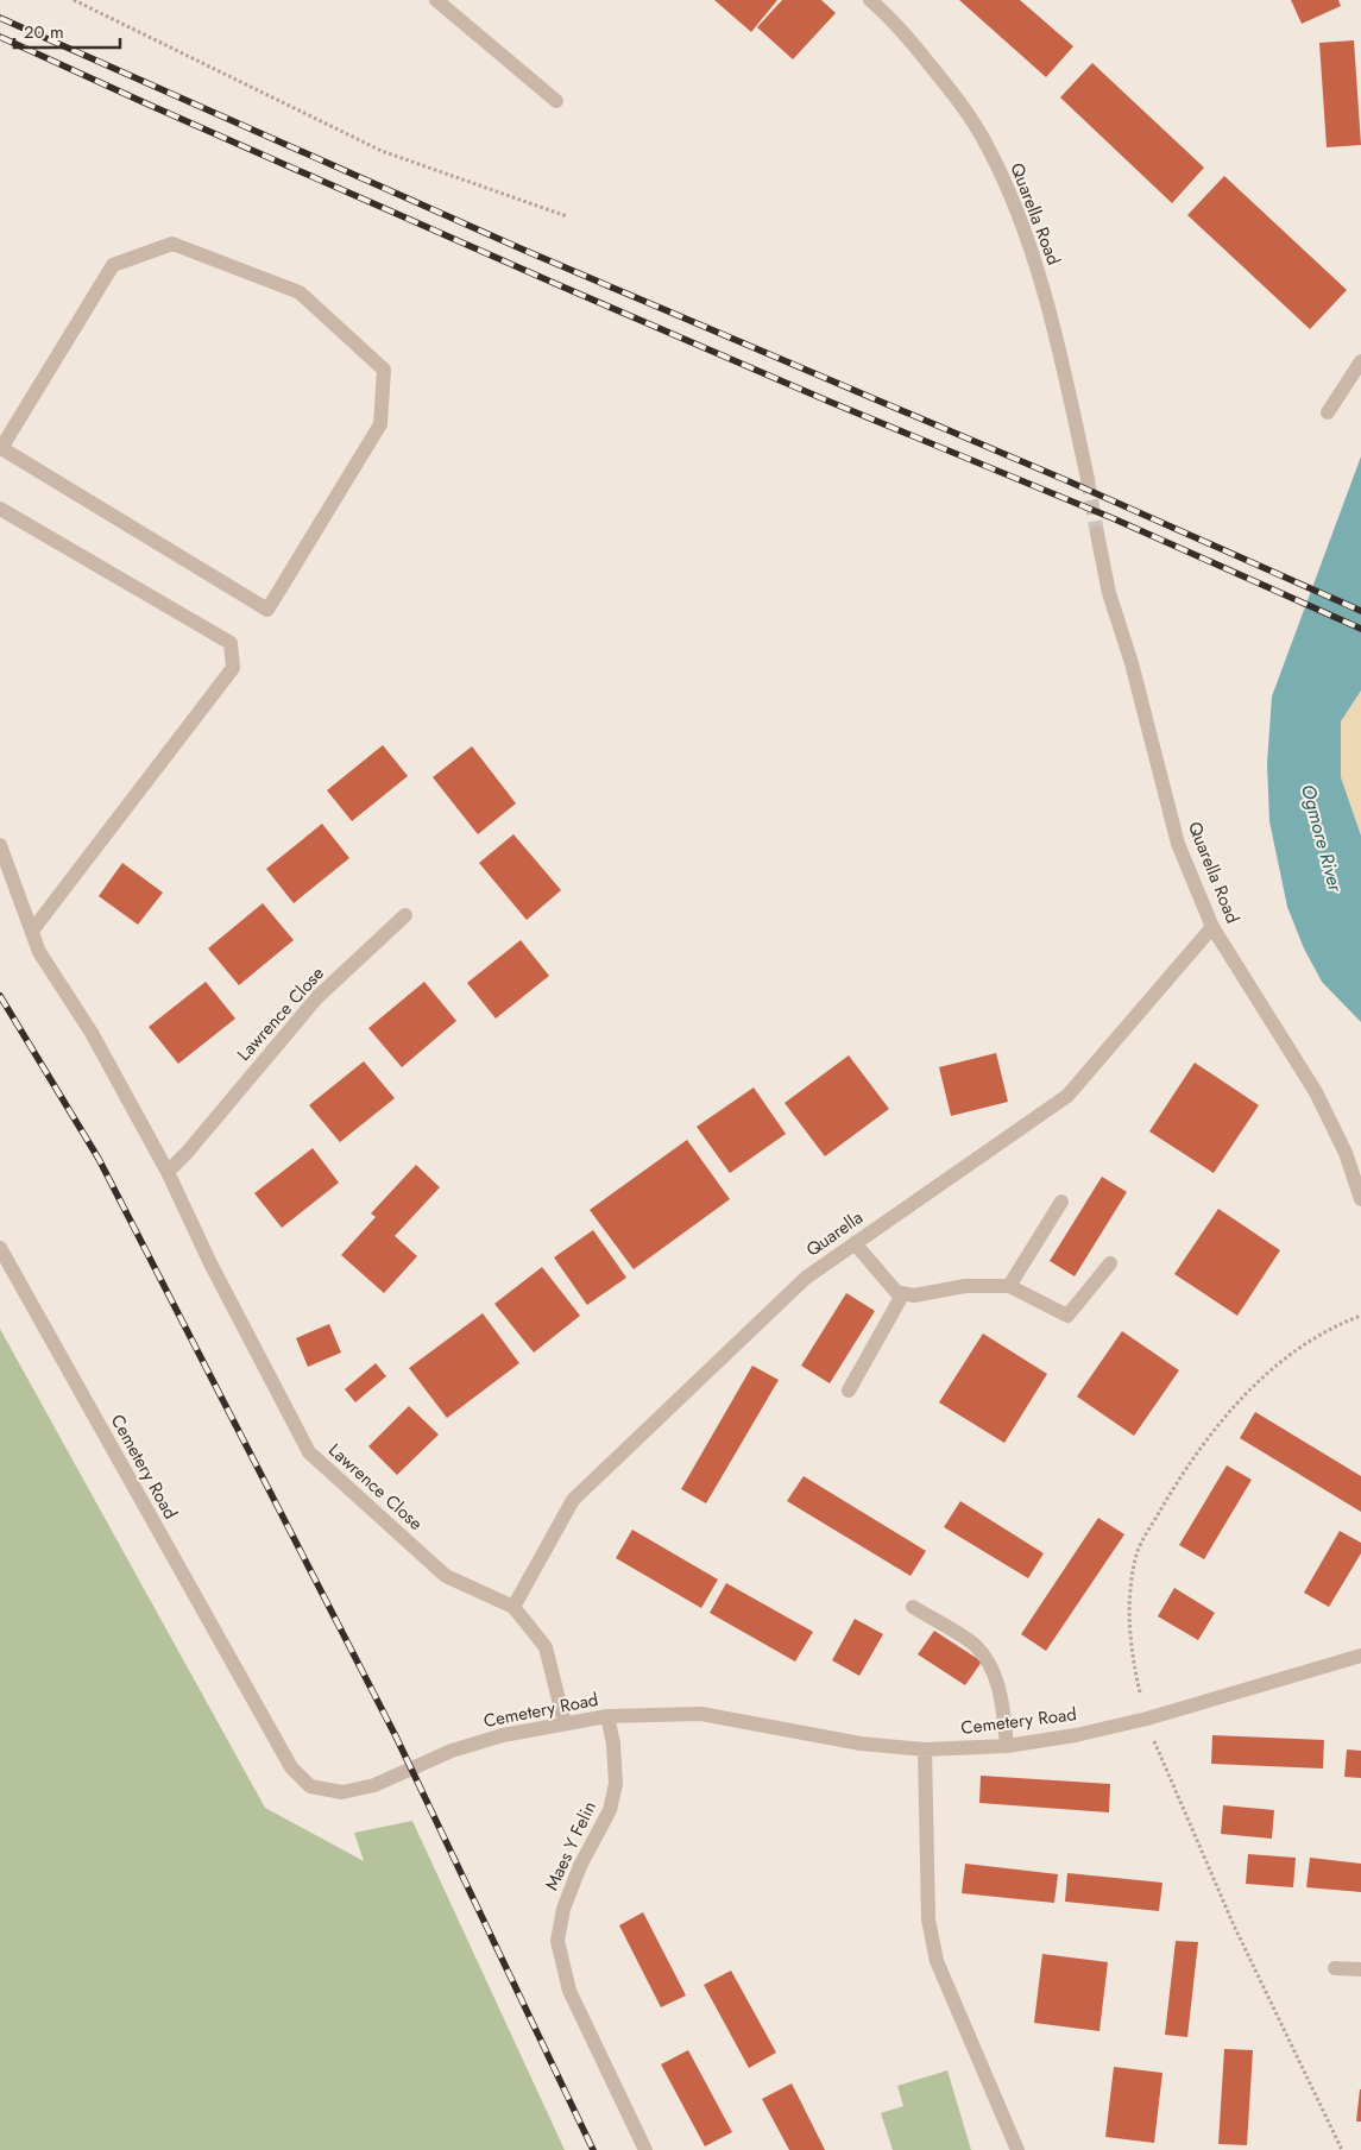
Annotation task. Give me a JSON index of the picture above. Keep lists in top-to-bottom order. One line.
{"streets":{"street":["Quarella Road","Lawrence Close","Quarella","Cemetery Road","Maes Y Felin"]},"crossings":[["Quarella Road","Quarella"],["Lawrence Close","Quarella"],["Lawrence Close","Cemetery Road"],["Cemetery Road","Maes Y Felin"]],"water":["Ogmore River"],"scale_bar":"20 m"}
